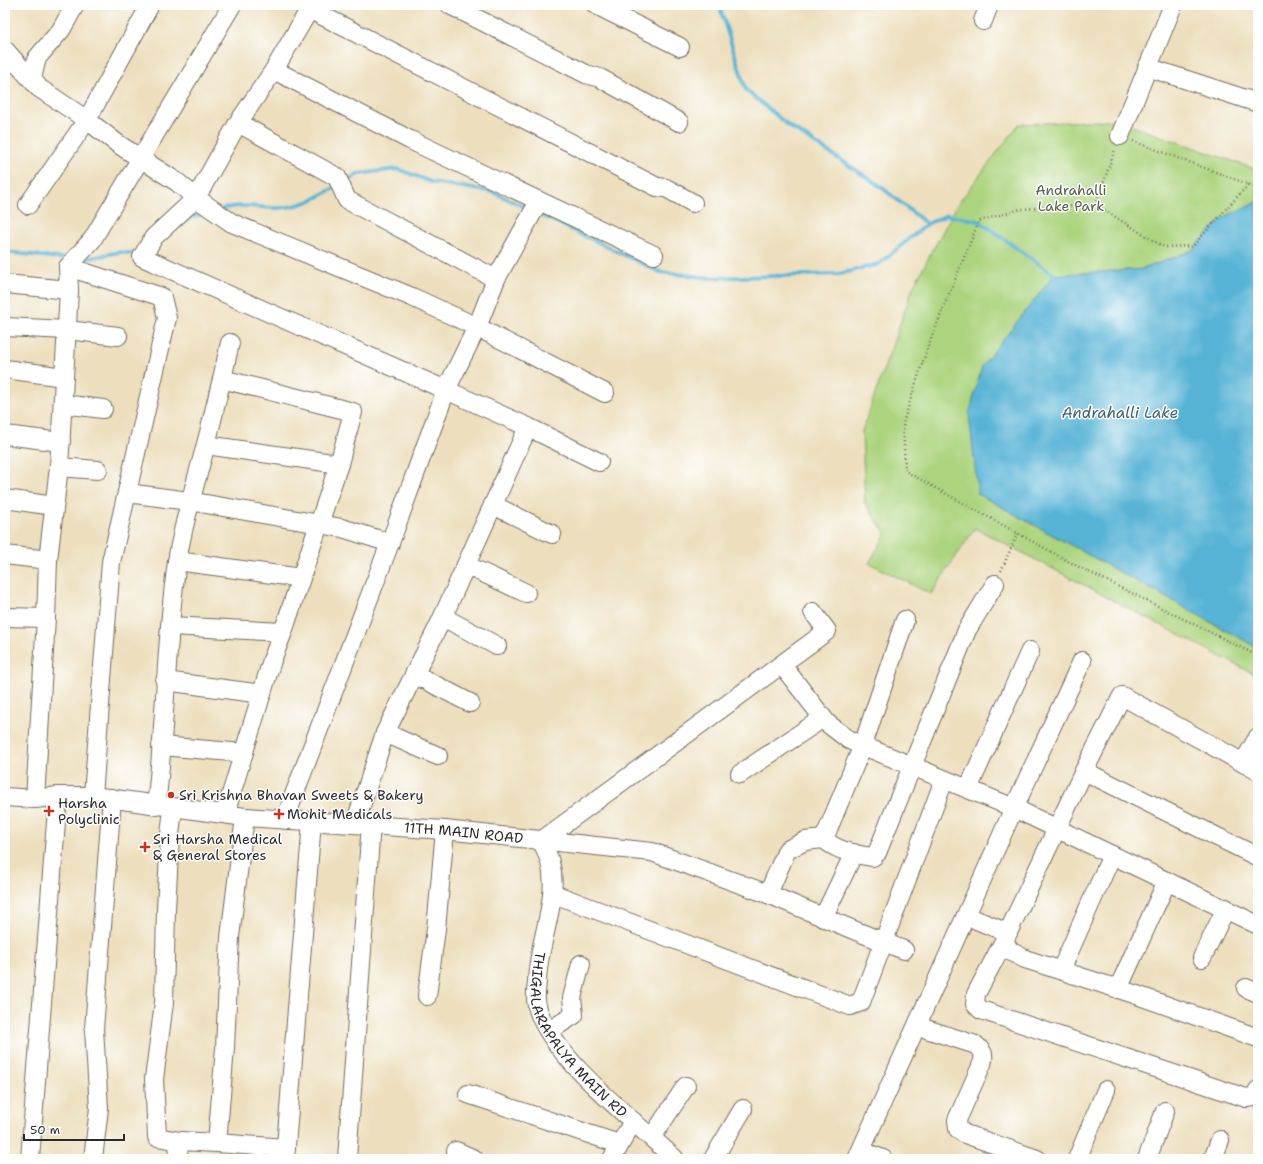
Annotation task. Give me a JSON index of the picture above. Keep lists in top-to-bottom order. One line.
{"streets":{"street":["11TH MAIN ROAD","THIGALARAPALYA MAIN RD"]},"crossings":[["11TH MAIN ROAD","THIGALARAPALYA MAIN RD"]],"water":["Andrahalli Lake"],"parks":["Andrahalli Lake Park"],"places":{"other":["Sri Krishna Bhavan Sweets & Bakery"],"health":["Harsha Polyclinic","Mohit Medicals","Sri Harsha Medical & General Stores"]},"scale_bar":"50 m"}
